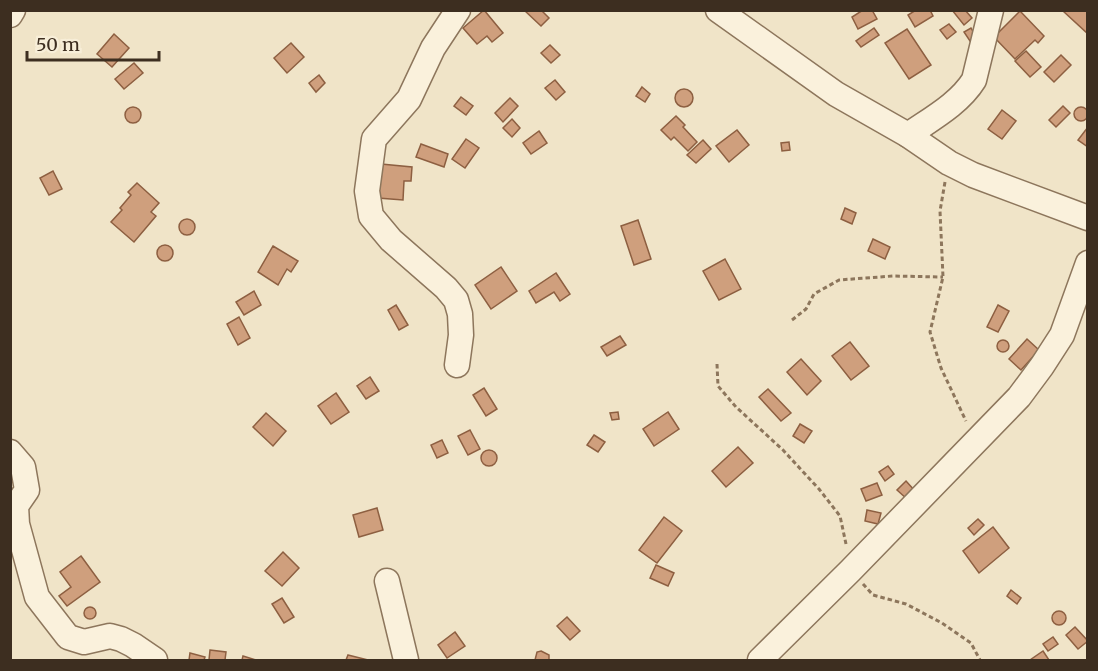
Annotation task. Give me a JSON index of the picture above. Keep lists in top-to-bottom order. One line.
{"scale_bar":"50 m"}
